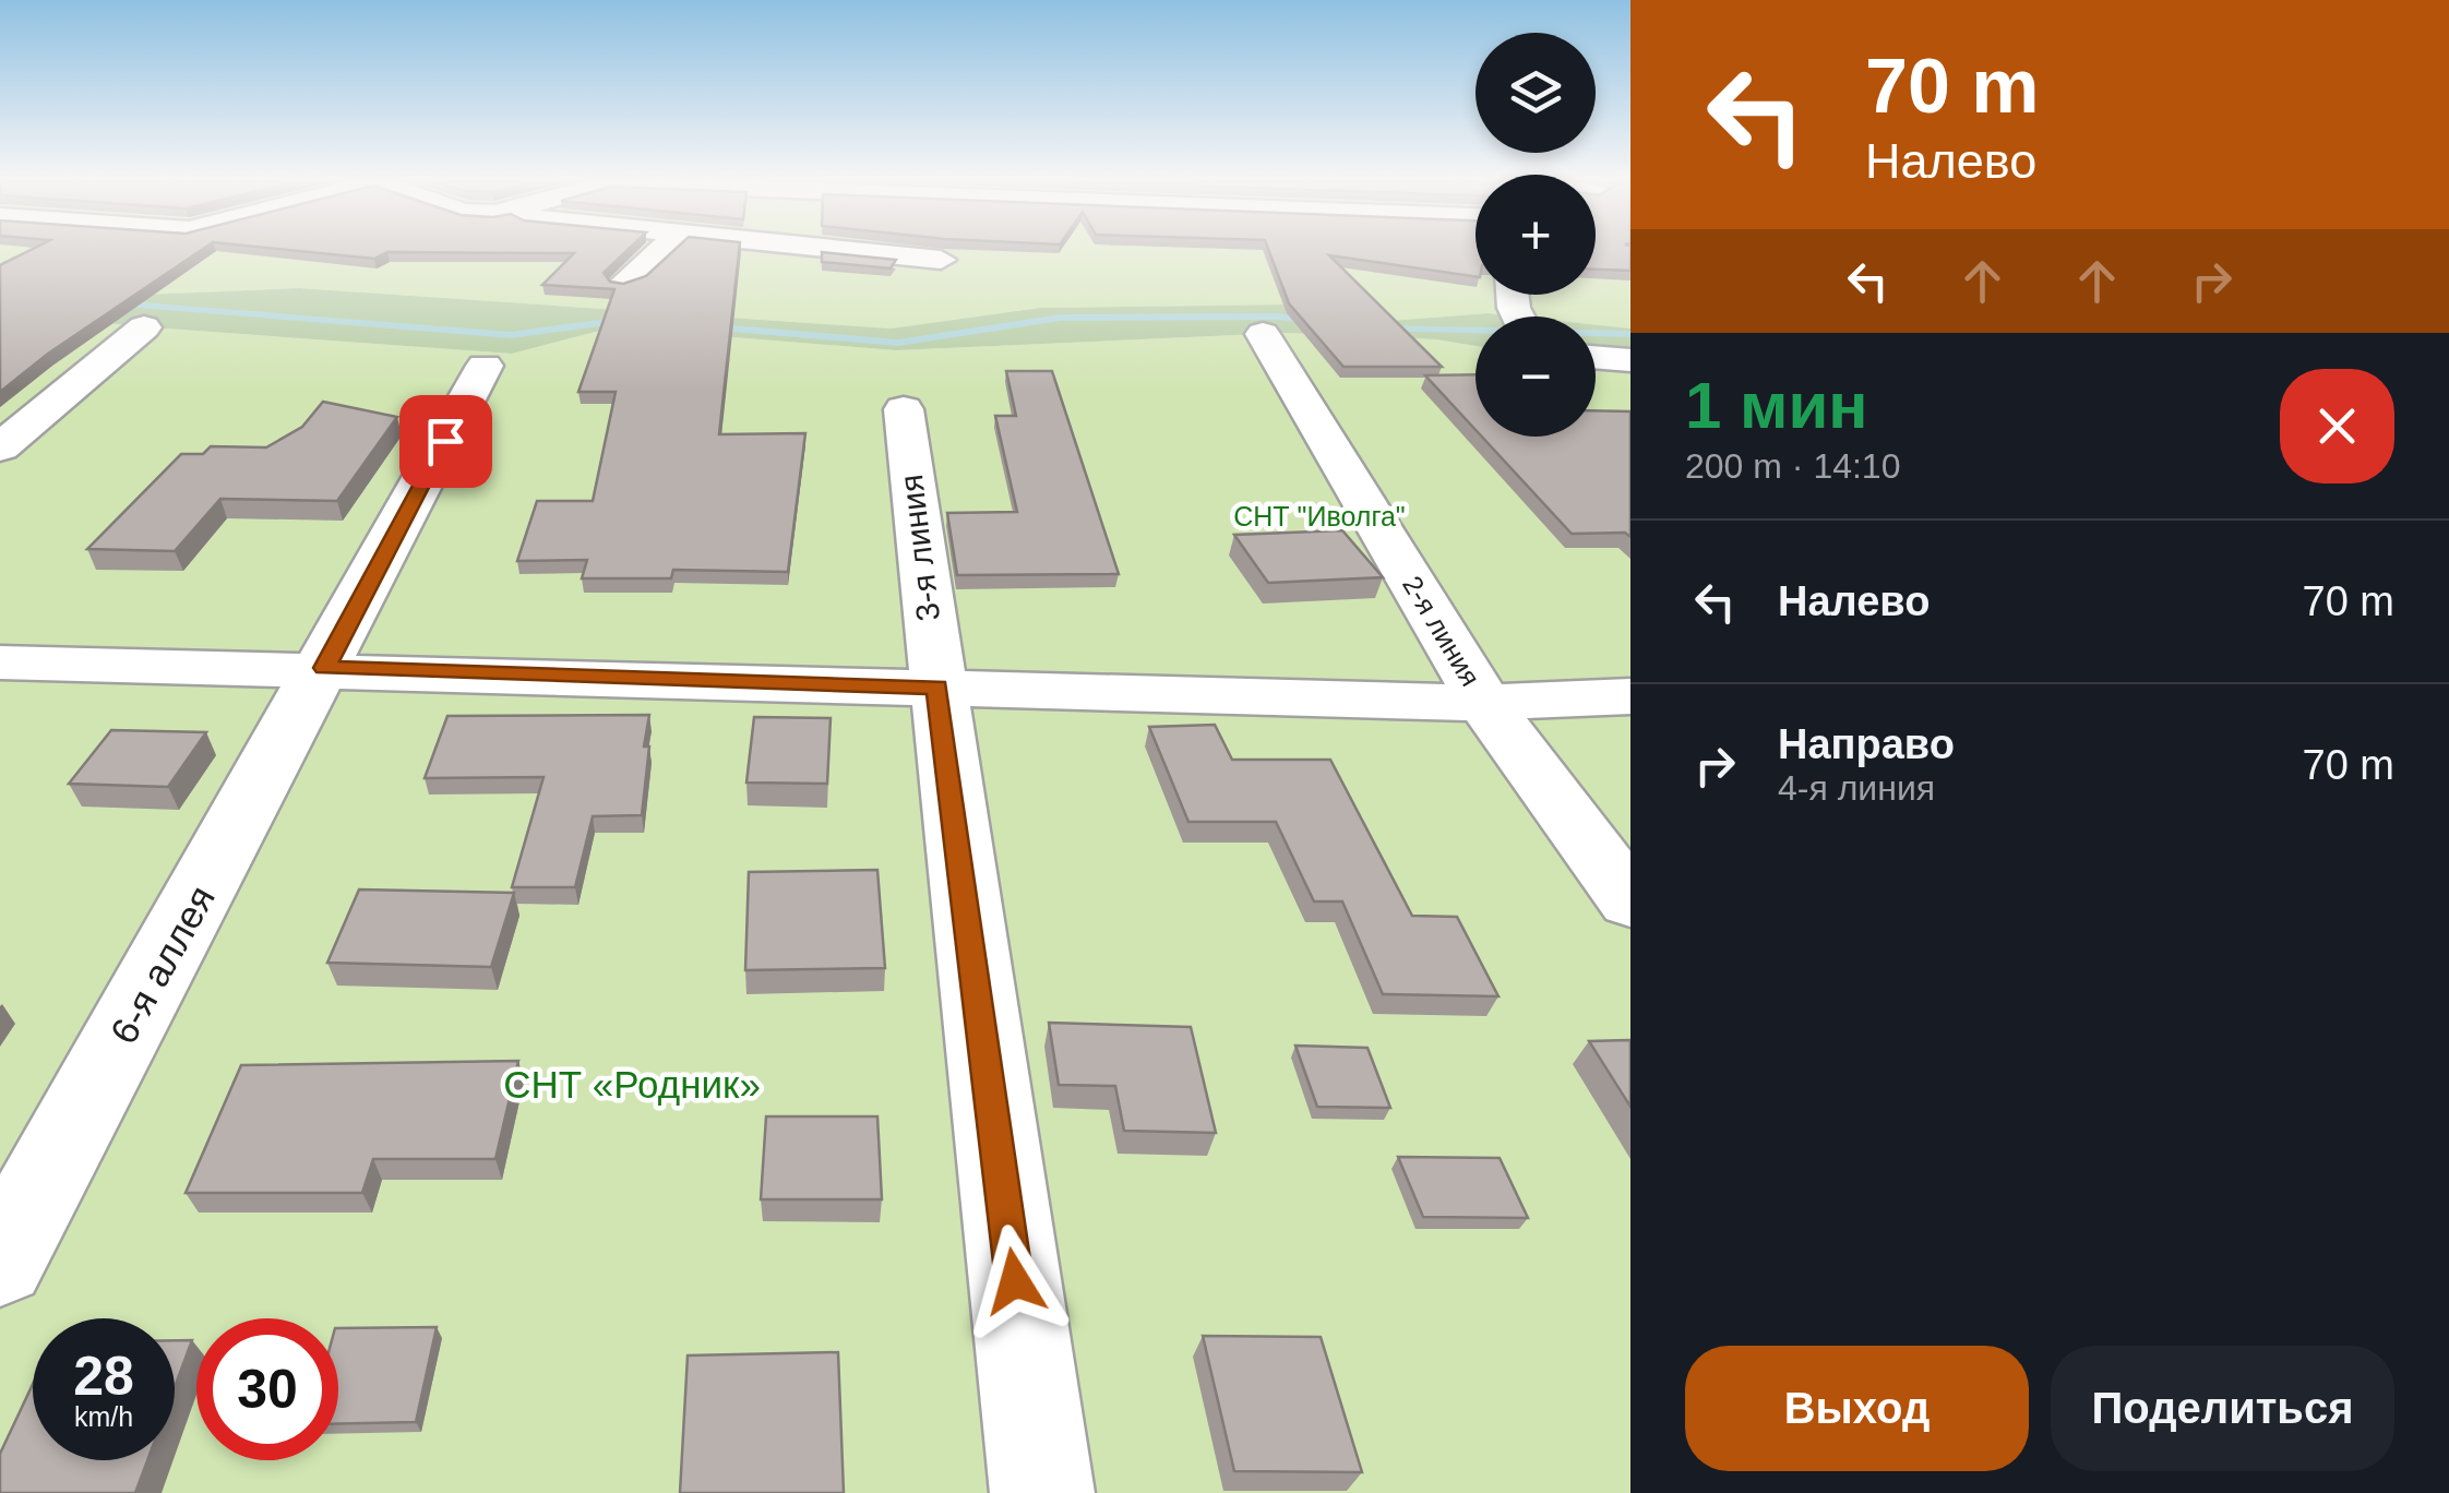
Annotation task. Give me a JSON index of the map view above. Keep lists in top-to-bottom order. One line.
{"streets":{"street":["3-я линия","2-я линия","6-я аллея"]},"parks":["СНТ \"Иволга\"","СНТ «Родник»"],"page":{"turn":["70 m","Налево"],"map_buttons":["+","−"],"heading":["1 мин","200 m · 14:10"],"list":[{"name":"Налево","value":"70 m"},{"name":"Направо","note":"4-я линия","value":"70 m"}],"speed":"28 km/h","limit":"30","buttons":["Выход","Поделиться"]}}
